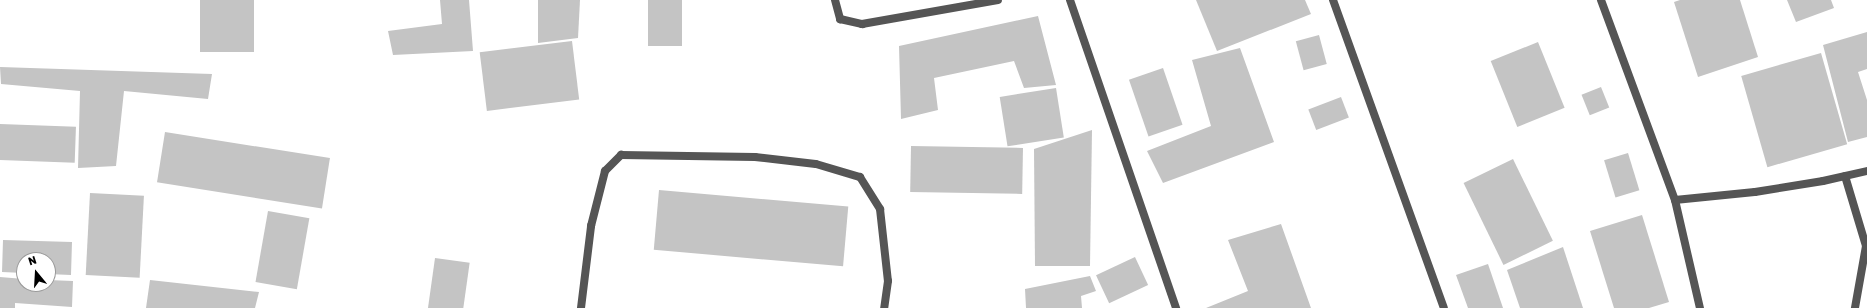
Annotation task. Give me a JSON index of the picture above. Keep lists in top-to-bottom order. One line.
{"north":"top"}
